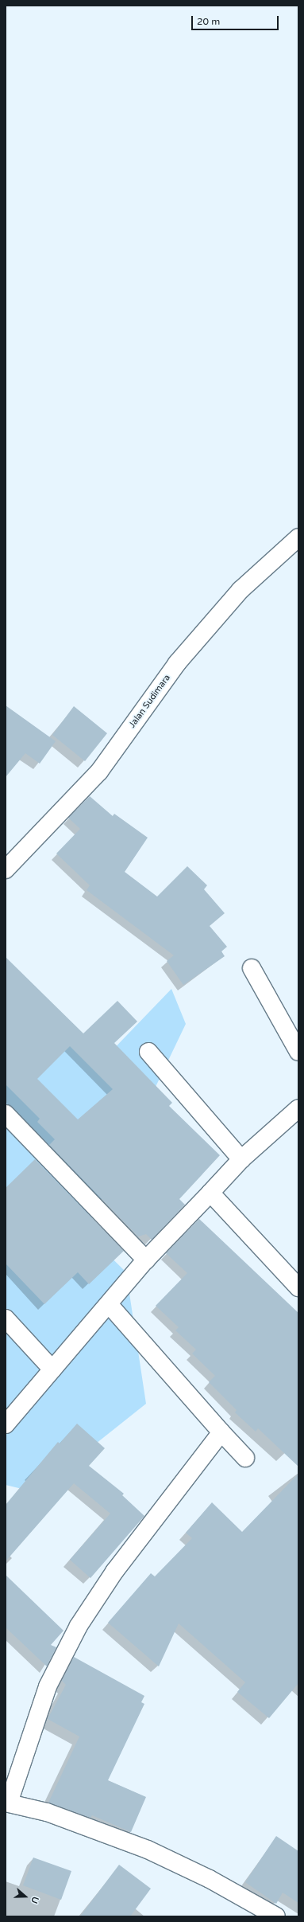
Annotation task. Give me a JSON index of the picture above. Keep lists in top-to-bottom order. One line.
{"streets":{"street":["Jalan Sudimara"]},"scale_bar":"20 m","north":"right"}
